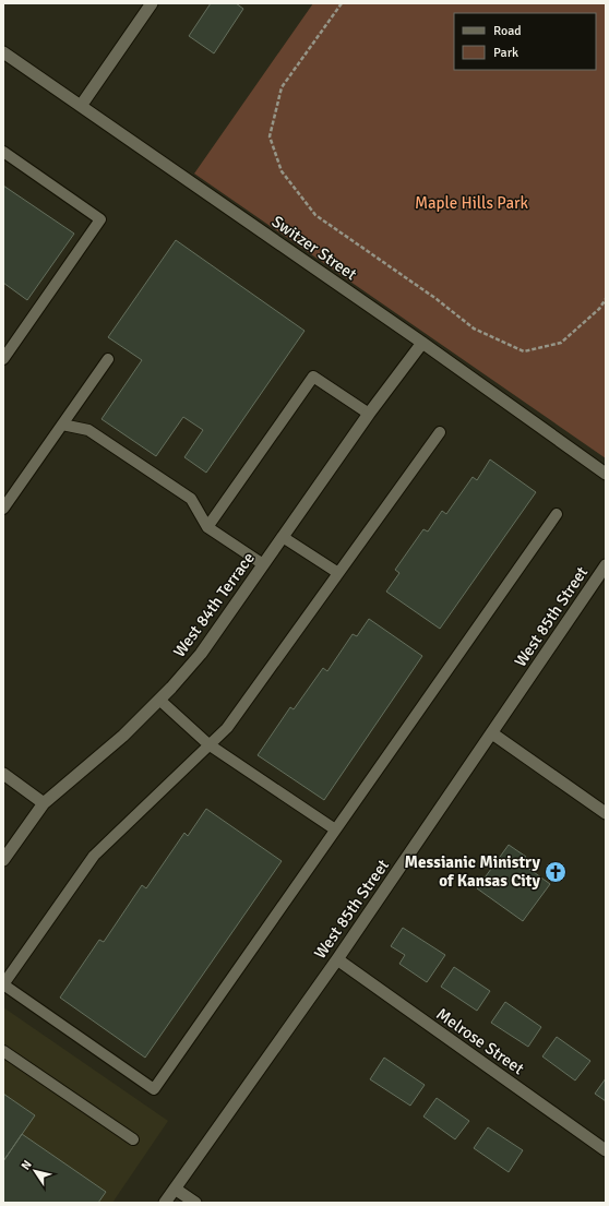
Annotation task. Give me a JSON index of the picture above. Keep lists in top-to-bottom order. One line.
{"streets":{"street":["Switzer Street","West 84th Terrace","West 85th Street","Melrose Street"]},"crossings":[["Switzer Street","West 84th Terrace"],["West 85th Street","Melrose Street"]],"parks":["Maple Hills Park"],"places":{"church":["Messianic Ministry of Kansas City"]},"legend":["Road","Park"],"north":"top left"}
